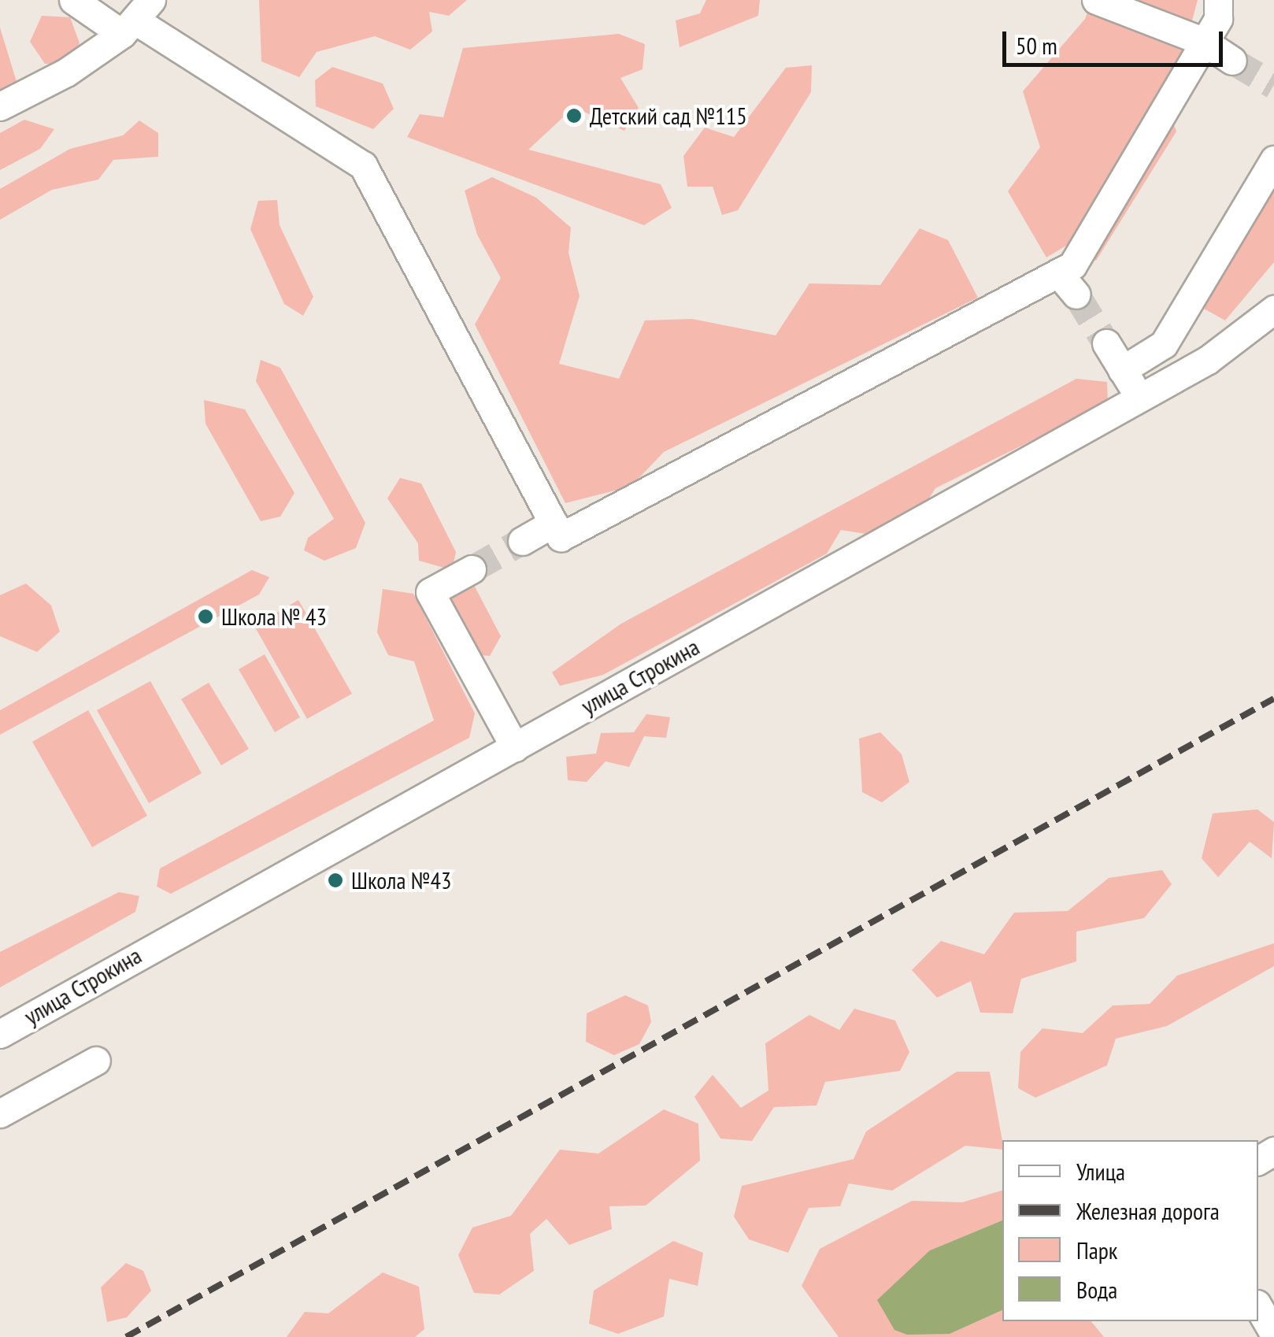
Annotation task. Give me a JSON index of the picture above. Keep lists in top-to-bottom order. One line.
{"streets":{"street":["улица Строкина"]},"places":["Детский сад №115","Школа № 43","Школа №43"],"legend":["Улица","Железная дорога","Парк","Вода"],"scale_bar":"50 m"}
